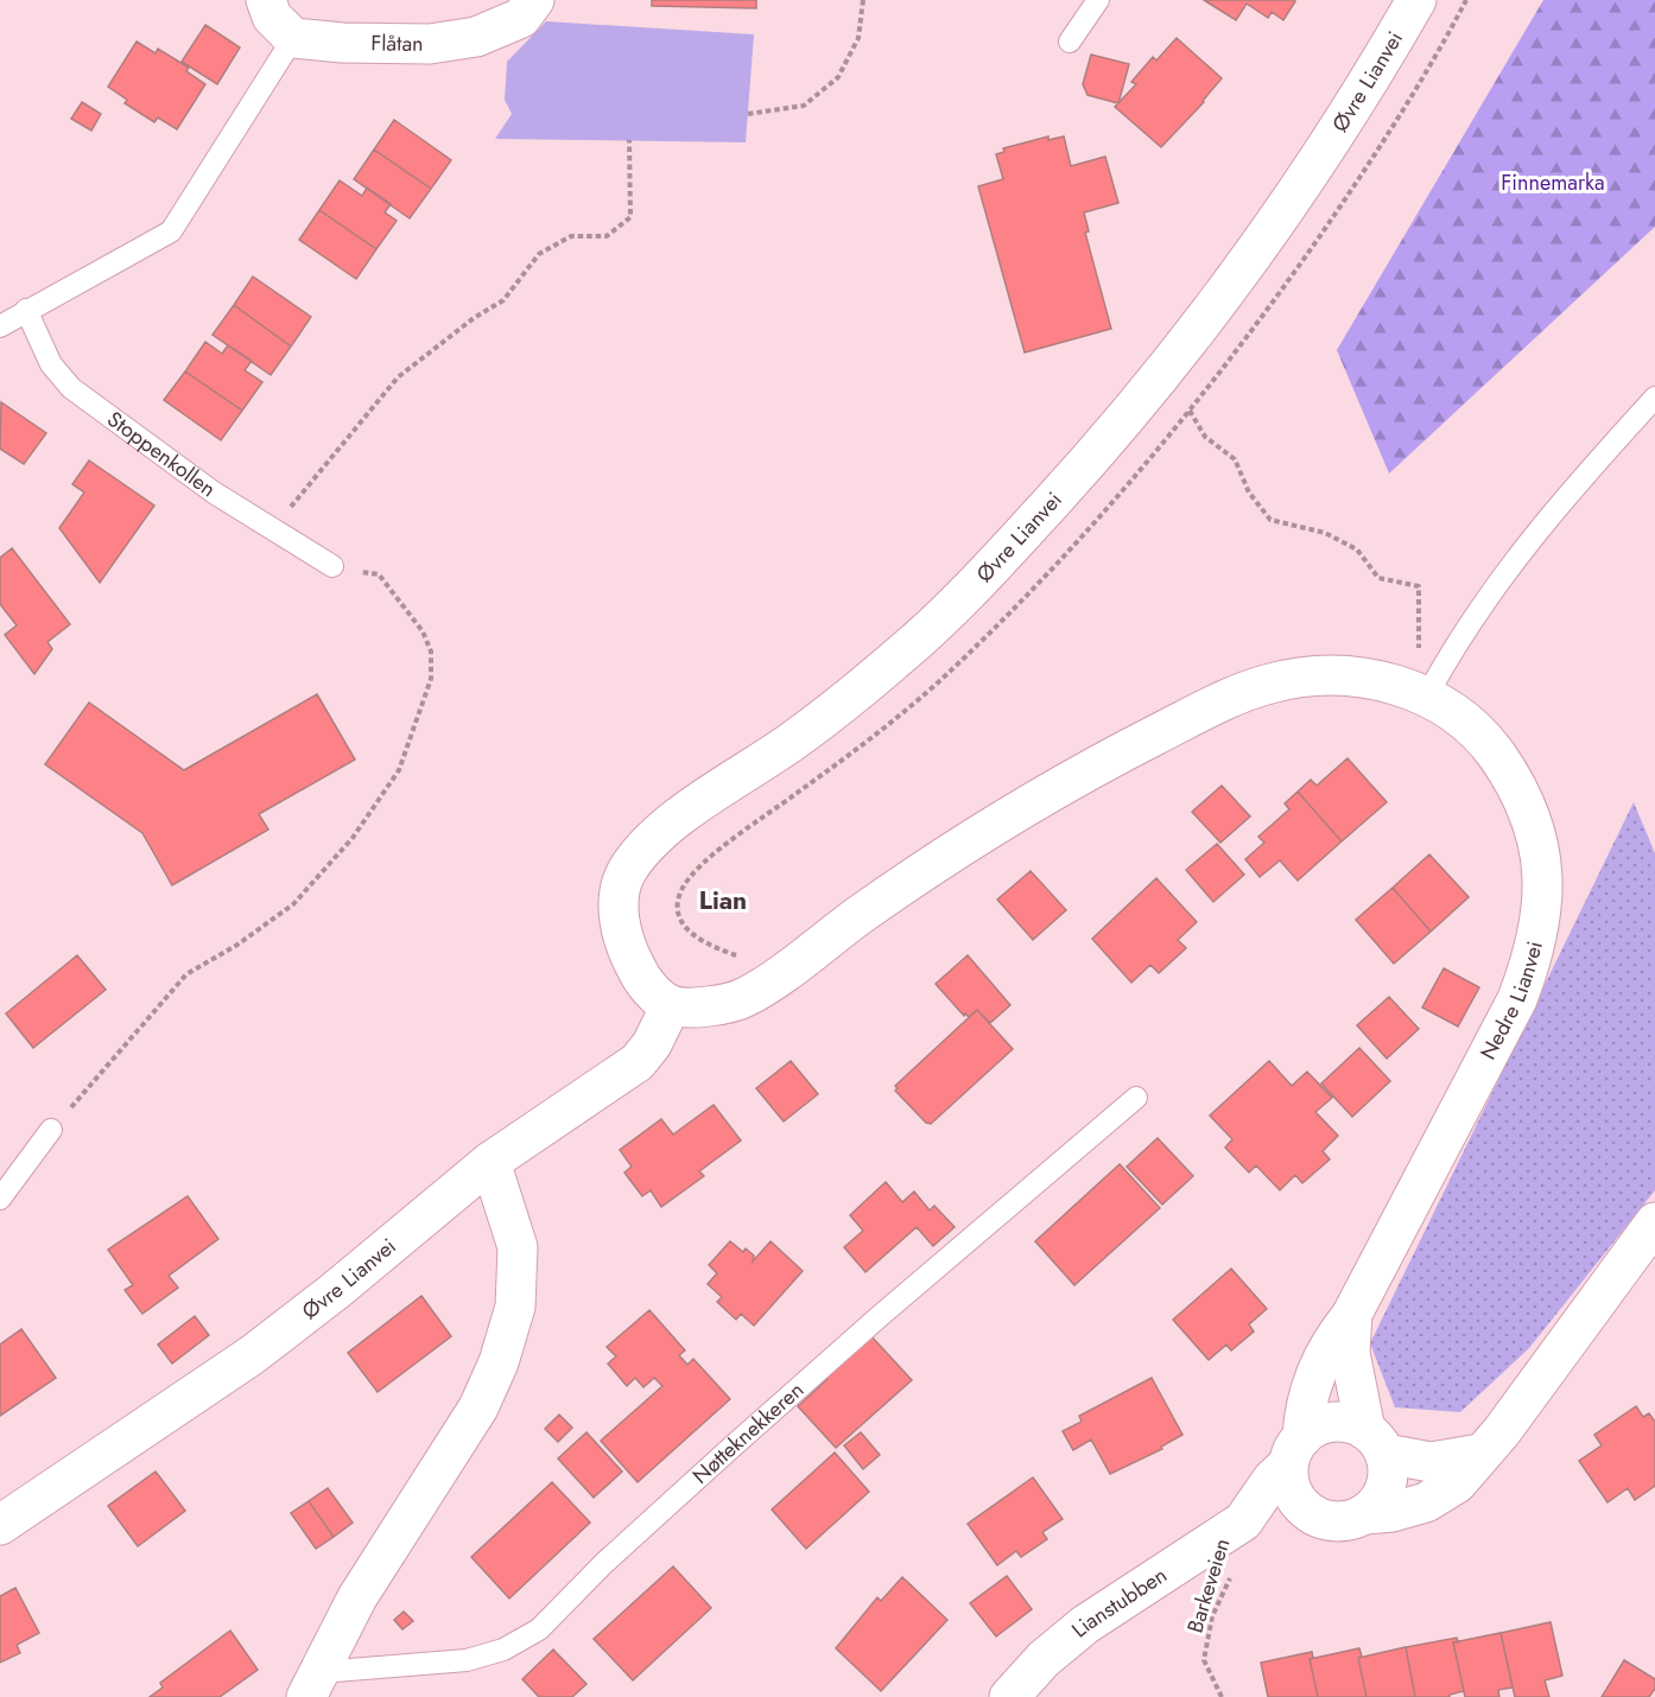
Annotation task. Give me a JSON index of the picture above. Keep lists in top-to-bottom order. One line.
{"streets":{"street":["Flåtan","Øvre Lianvei","Nedre Lianvei","Nøtteknekkeren","Lianstubben"],"lane":["Stoppenkollen"],"path":["Barkeveien"]},"crossings":[["Øvre Lianvei","Nøtteknekkeren"],["Nedre Lianvei","Lianstubben"],["Barkeveien","Lianstubben"]],"districts":["Lian"],"parks":["Finnemarka"]}
